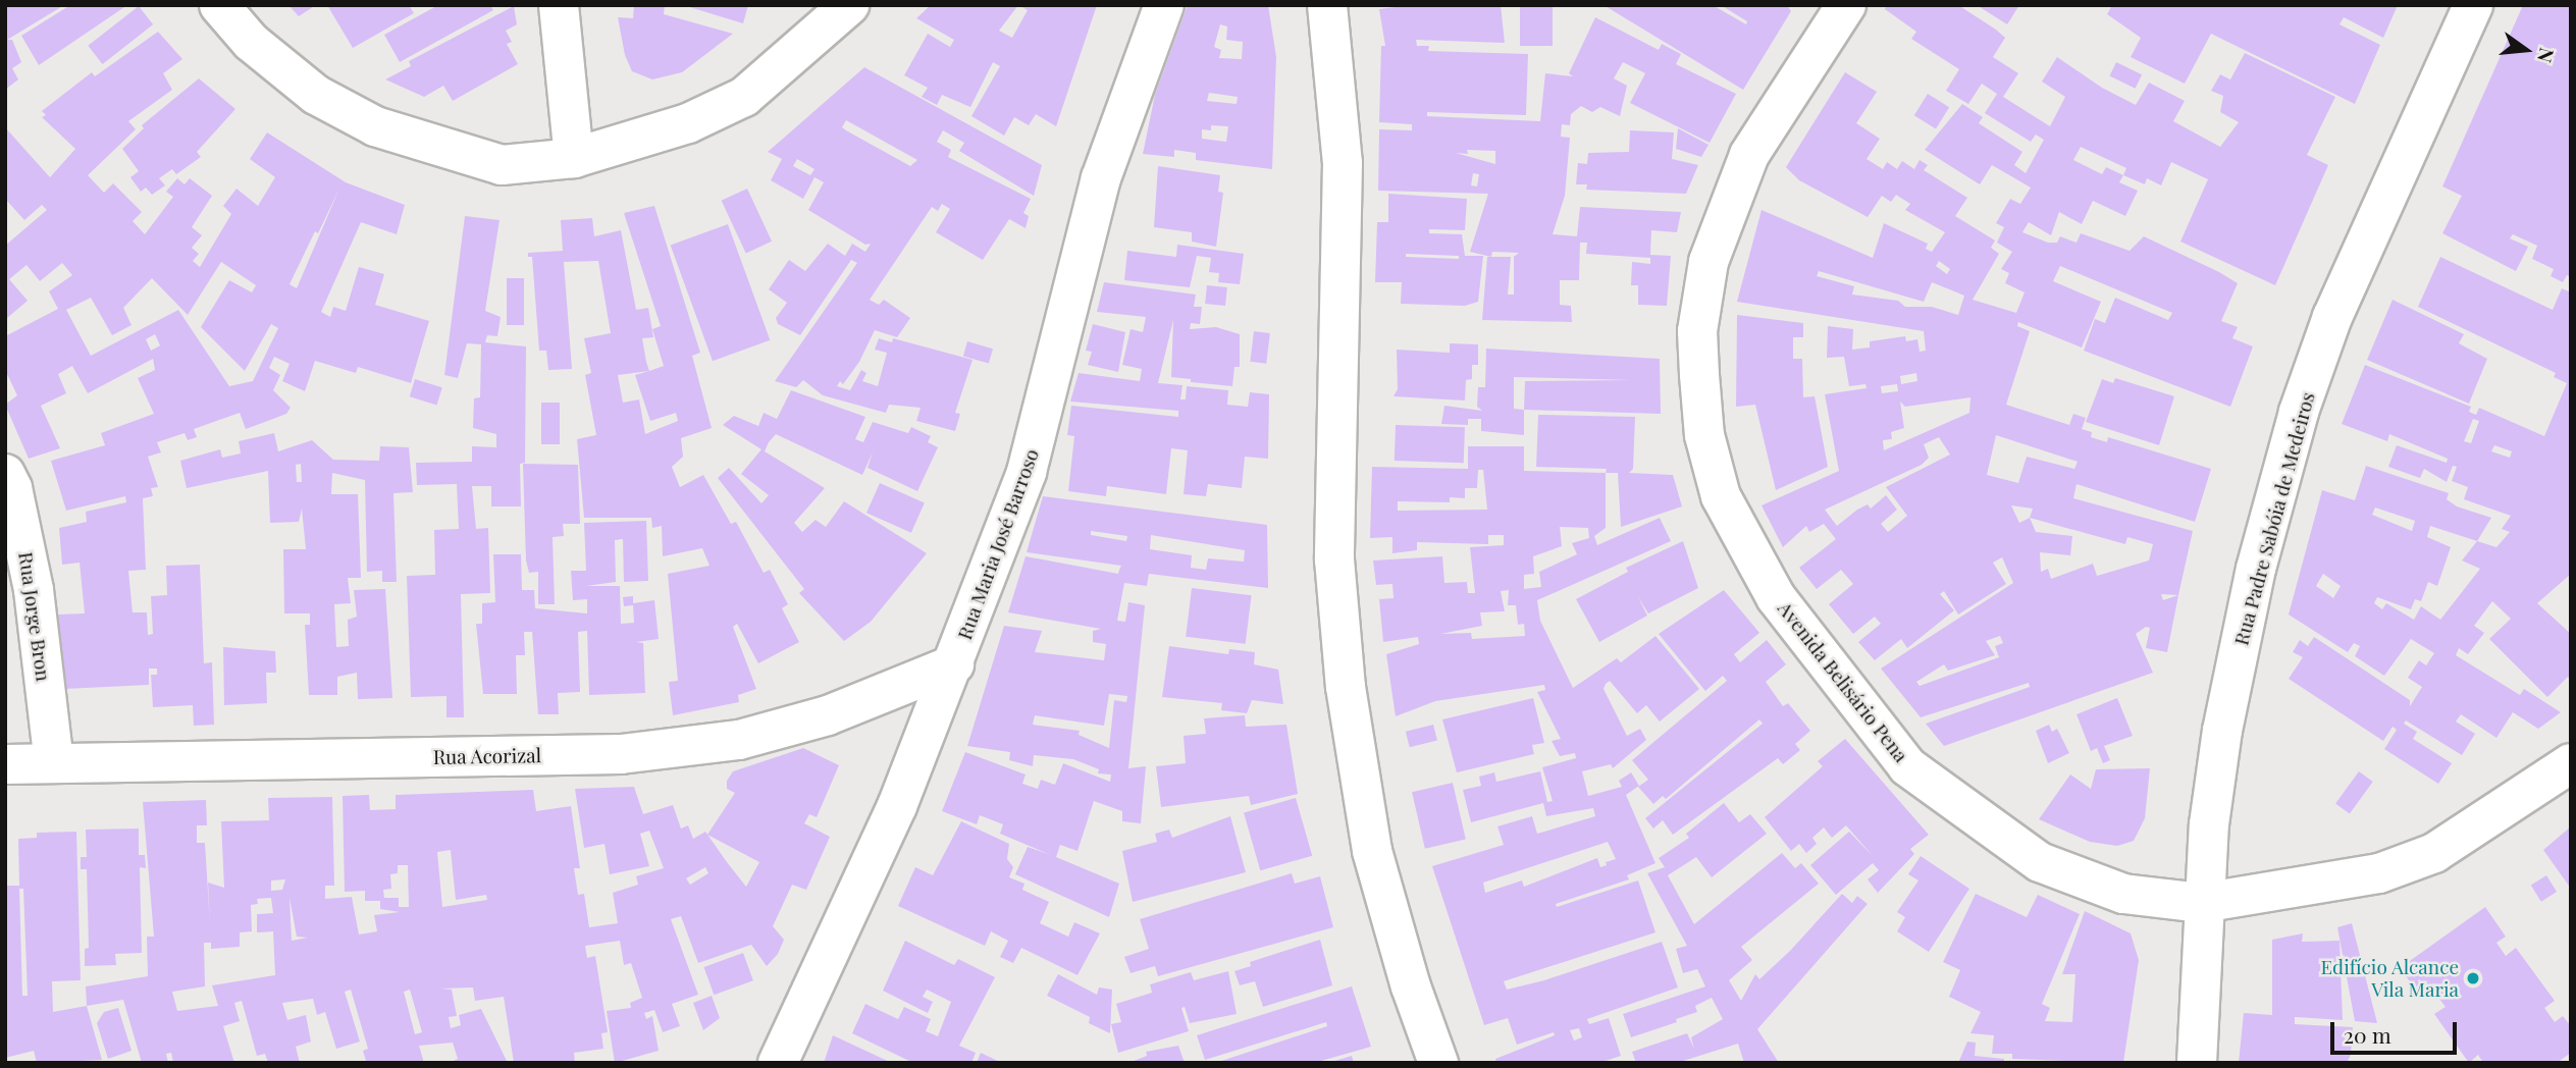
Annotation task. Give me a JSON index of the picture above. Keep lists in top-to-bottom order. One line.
{"streets":{"street":["Rua Padre Sabóia de Medeiros","Rua Maria José Barroso","Rua Jorge Bron","Avenida Belisário Pena","Rua Acorizal"]},"crossings":[["Rua Padre Sabóia de Medeiros","Avenida Belisário Pena"],["Rua Maria José Barroso","Rua Acorizal"],["Rua Jorge Bron","Rua Acorizal"]],"places":["Edifício Alcance Vila Maria"],"scale_bar":"20 m","north":"right"}
